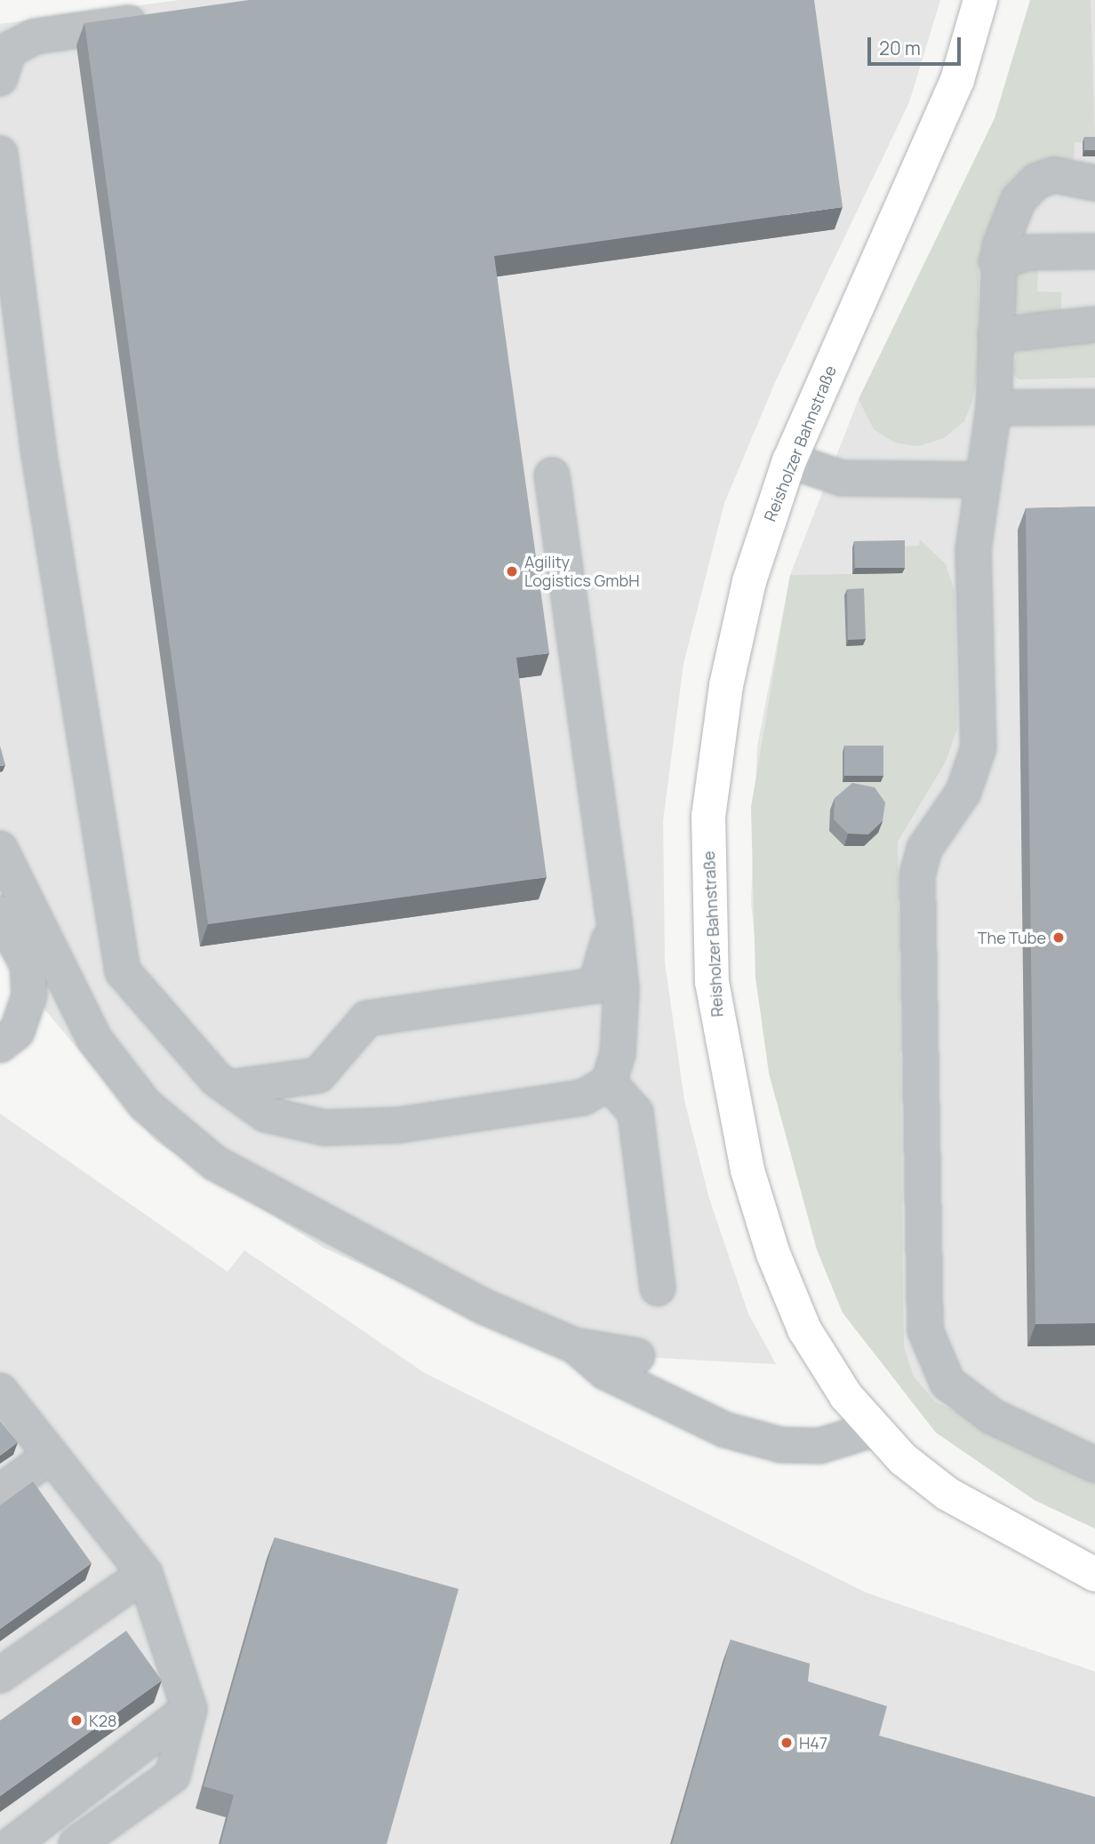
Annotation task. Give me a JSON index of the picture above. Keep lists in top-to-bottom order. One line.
{"streets":{"main road":["Reisholzer Bahnstraße"]},"places":["Agility Logistics GmbH","The Tube","K28","H47"],"scale_bar":"20 m"}
